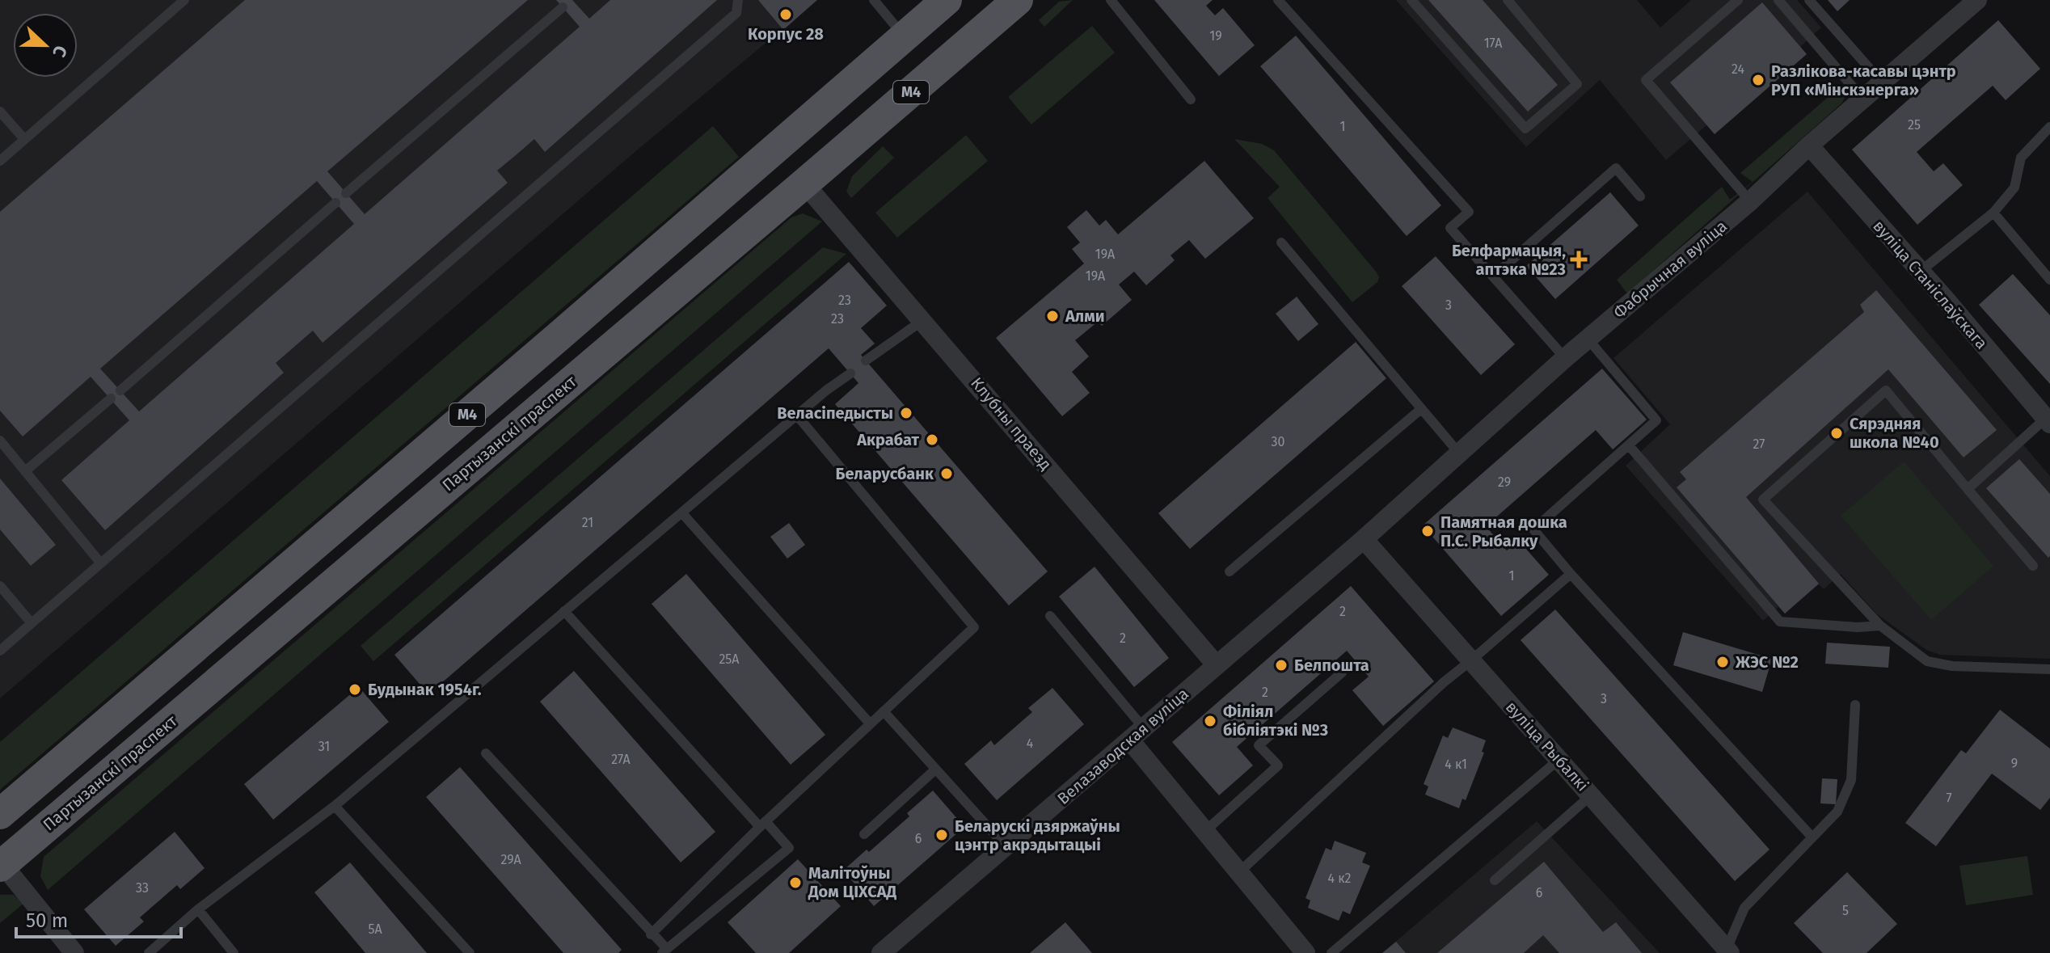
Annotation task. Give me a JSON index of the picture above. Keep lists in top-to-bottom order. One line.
{"streets":{"main road":["М4","Партызанскі праспект"],"street":["Фабрычная вуліца","вуліца Станіслаўскага","Клубны праезд","Велазаводская вуліца","вуліца Рыбалкі"]},"crossings":[["Фабрычная вуліца","вуліца Станіслаўскага"],["Фабрычная вуліца","Велазаводская вуліца"],["Фабрычная вуліца","вуліца Рыбалкі"],["Клубны праезд","Партызанскі праспект"],["Клубны праезд","Велазаводская вуліца"],["Велазаводская вуліца","вуліца Рыбалкі"]],"places":{"other":["Корпус 28","Разлікова-касавы цэнтр РУП «Мінскэнерга»","Алми","Веласіпедысты","Сярэдняя школа №40","Акрабат","Беларусбанк","Памятная дошка П.С. Рыбалку","ЖЭС №2","Белпошта","Будынак 1954г.","Філіял бібліятэкі №3","Беларускі дзяржаўны цэнтр акрэдытацыі","Малітоўны Дом ЦІХСАД"],"health":["Белфармацыя, аптэка №23"]},"house_numbers":["19","17А","24","25","1","19А","19А","23","3","23","30","27","29","21","1","2","2","25А","2","3","4","31","27А","9","4 к1","7","6","29А","4 к2","33","6","5","5А"],"scale_bar":"50 m","north":"right"}
